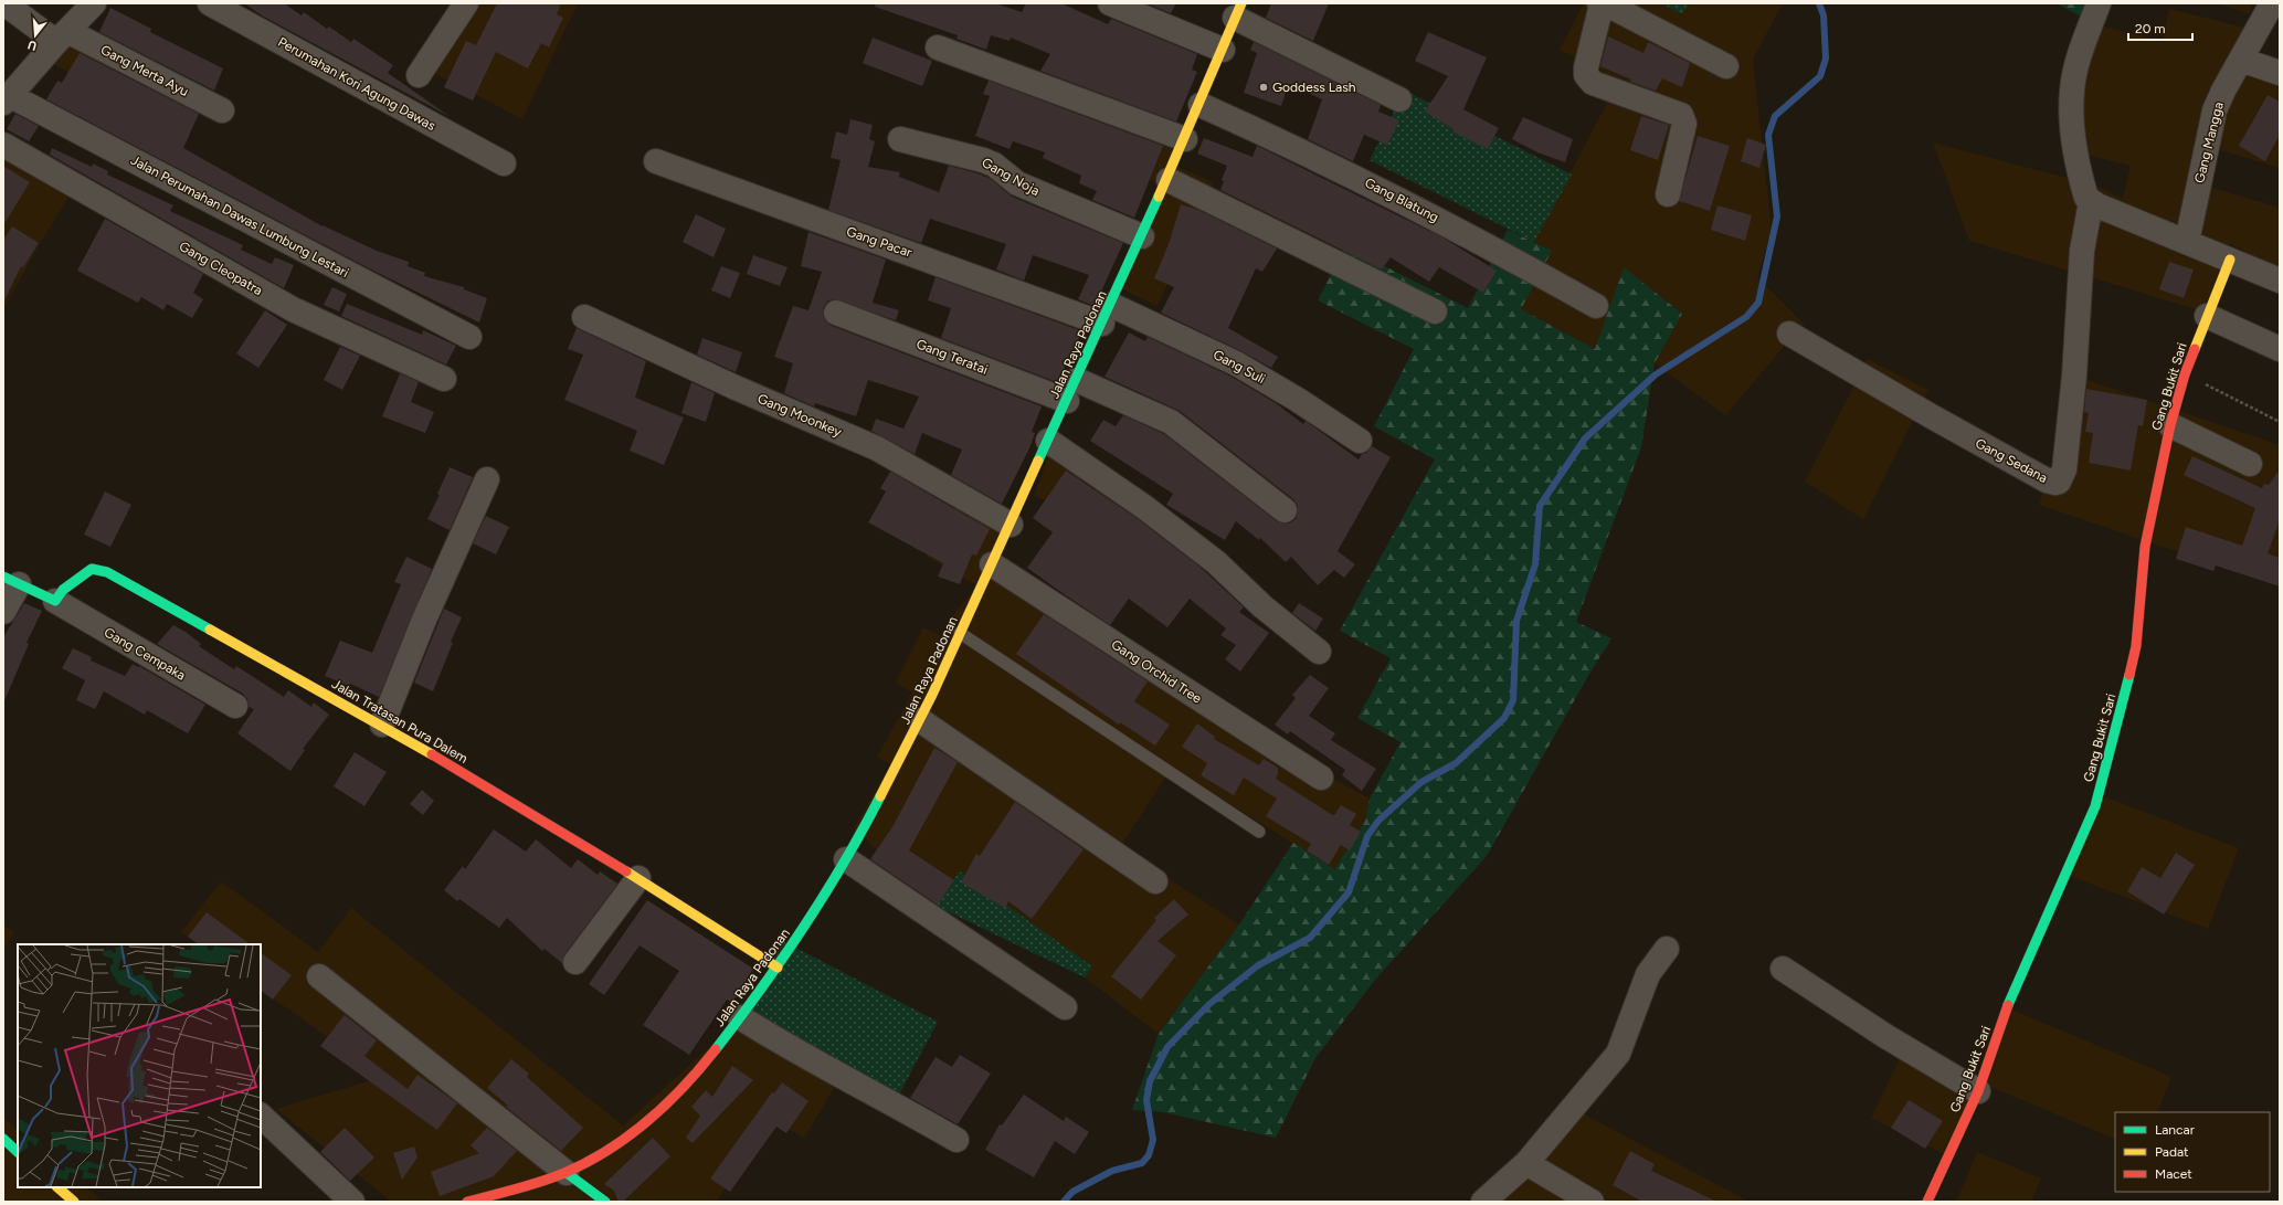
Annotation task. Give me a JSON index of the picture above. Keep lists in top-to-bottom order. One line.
{"streets":{"street":["Gang Merta Ayu","Perumahan Kori Agung Dawas","Gang Mangga","Gang Noja","Gang Blatung","Jalan Perumahan Dawas Lumbung Lestari","Gang Pacar","Gang Cleopatra","Jalan Raya Padonan","Gang Teratai","Gang Suli","Gang Bukit Sari","Gang Moonkey","Gang Sedana","Gang Cempaka","Gang Orchid Tree","Jalan Tratasan Pura Dalem"]},"crossings":[["Gang Noja","Jalan Raya Padonan"],["Gang Blatung","Jalan Raya Padonan"],["Gang Pacar","Jalan Raya Padonan"],["Gang Pacar","Gang Suli"],["Jalan Raya Padonan","Gang Teratai"],["Jalan Raya Padonan","Gang Suli"],["Jalan Raya Padonan","Gang Moonkey"],["Jalan Raya Padonan","Gang Orchid Tree"],["Jalan Raya Padonan","Jalan Tratasan Pura Dalem"],["Gang Cempaka","Jalan Tratasan Pura Dalem"]],"places":["Goddess Lash"],"legend":["Lancar","Padat","Macet"],"scale_bar":"20 m","north":"bottom"}
